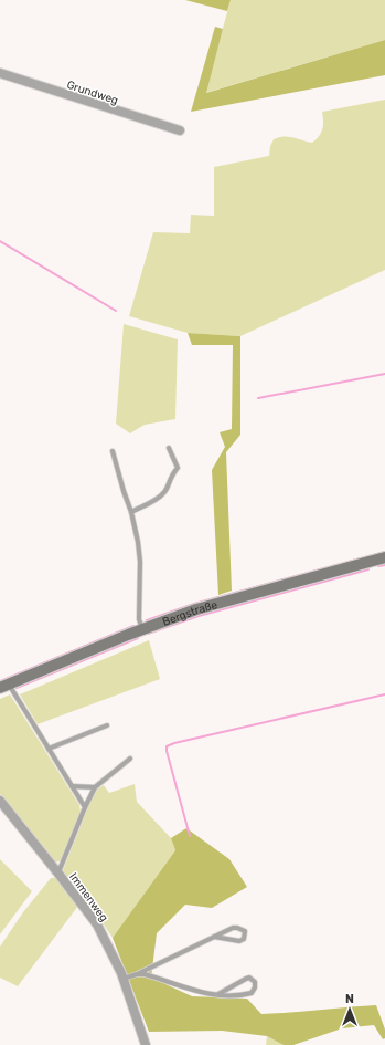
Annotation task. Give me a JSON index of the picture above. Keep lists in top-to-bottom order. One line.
{"streets":{"street":["Grundweg","Bergstraße","Immenweg"]},"north":"top"}
